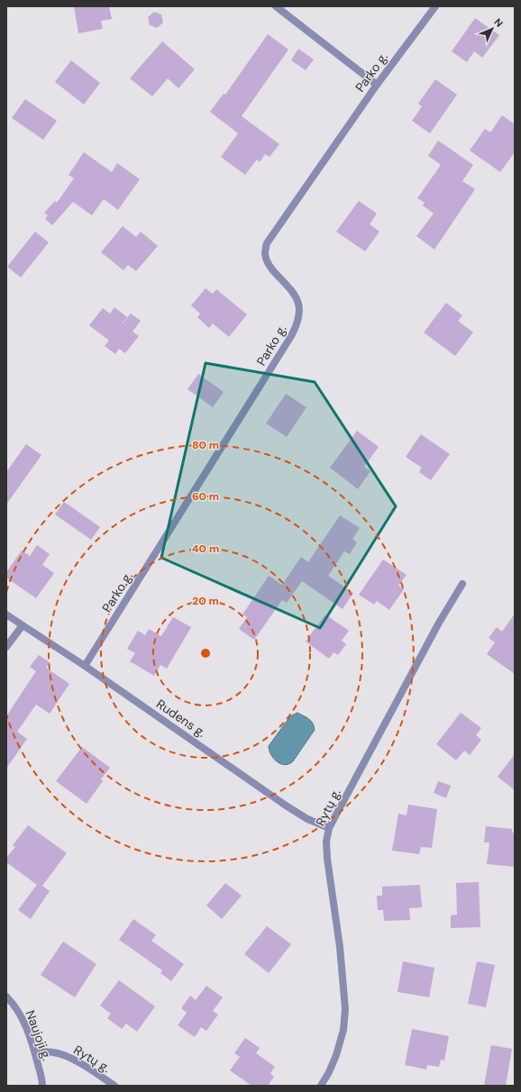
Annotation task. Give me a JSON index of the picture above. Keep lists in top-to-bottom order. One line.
{"streets":{"street":["Parko g.","Rudens g.","Rytų g.","Naujoji g."]},"crossings":[["Parko g.","Rudens g."],["Rudens g.","Rytų g."],["Rytų g.","Naujoji g."]],"north":"top right","rings":["80 m","60 m","40 m","20 m"]}
